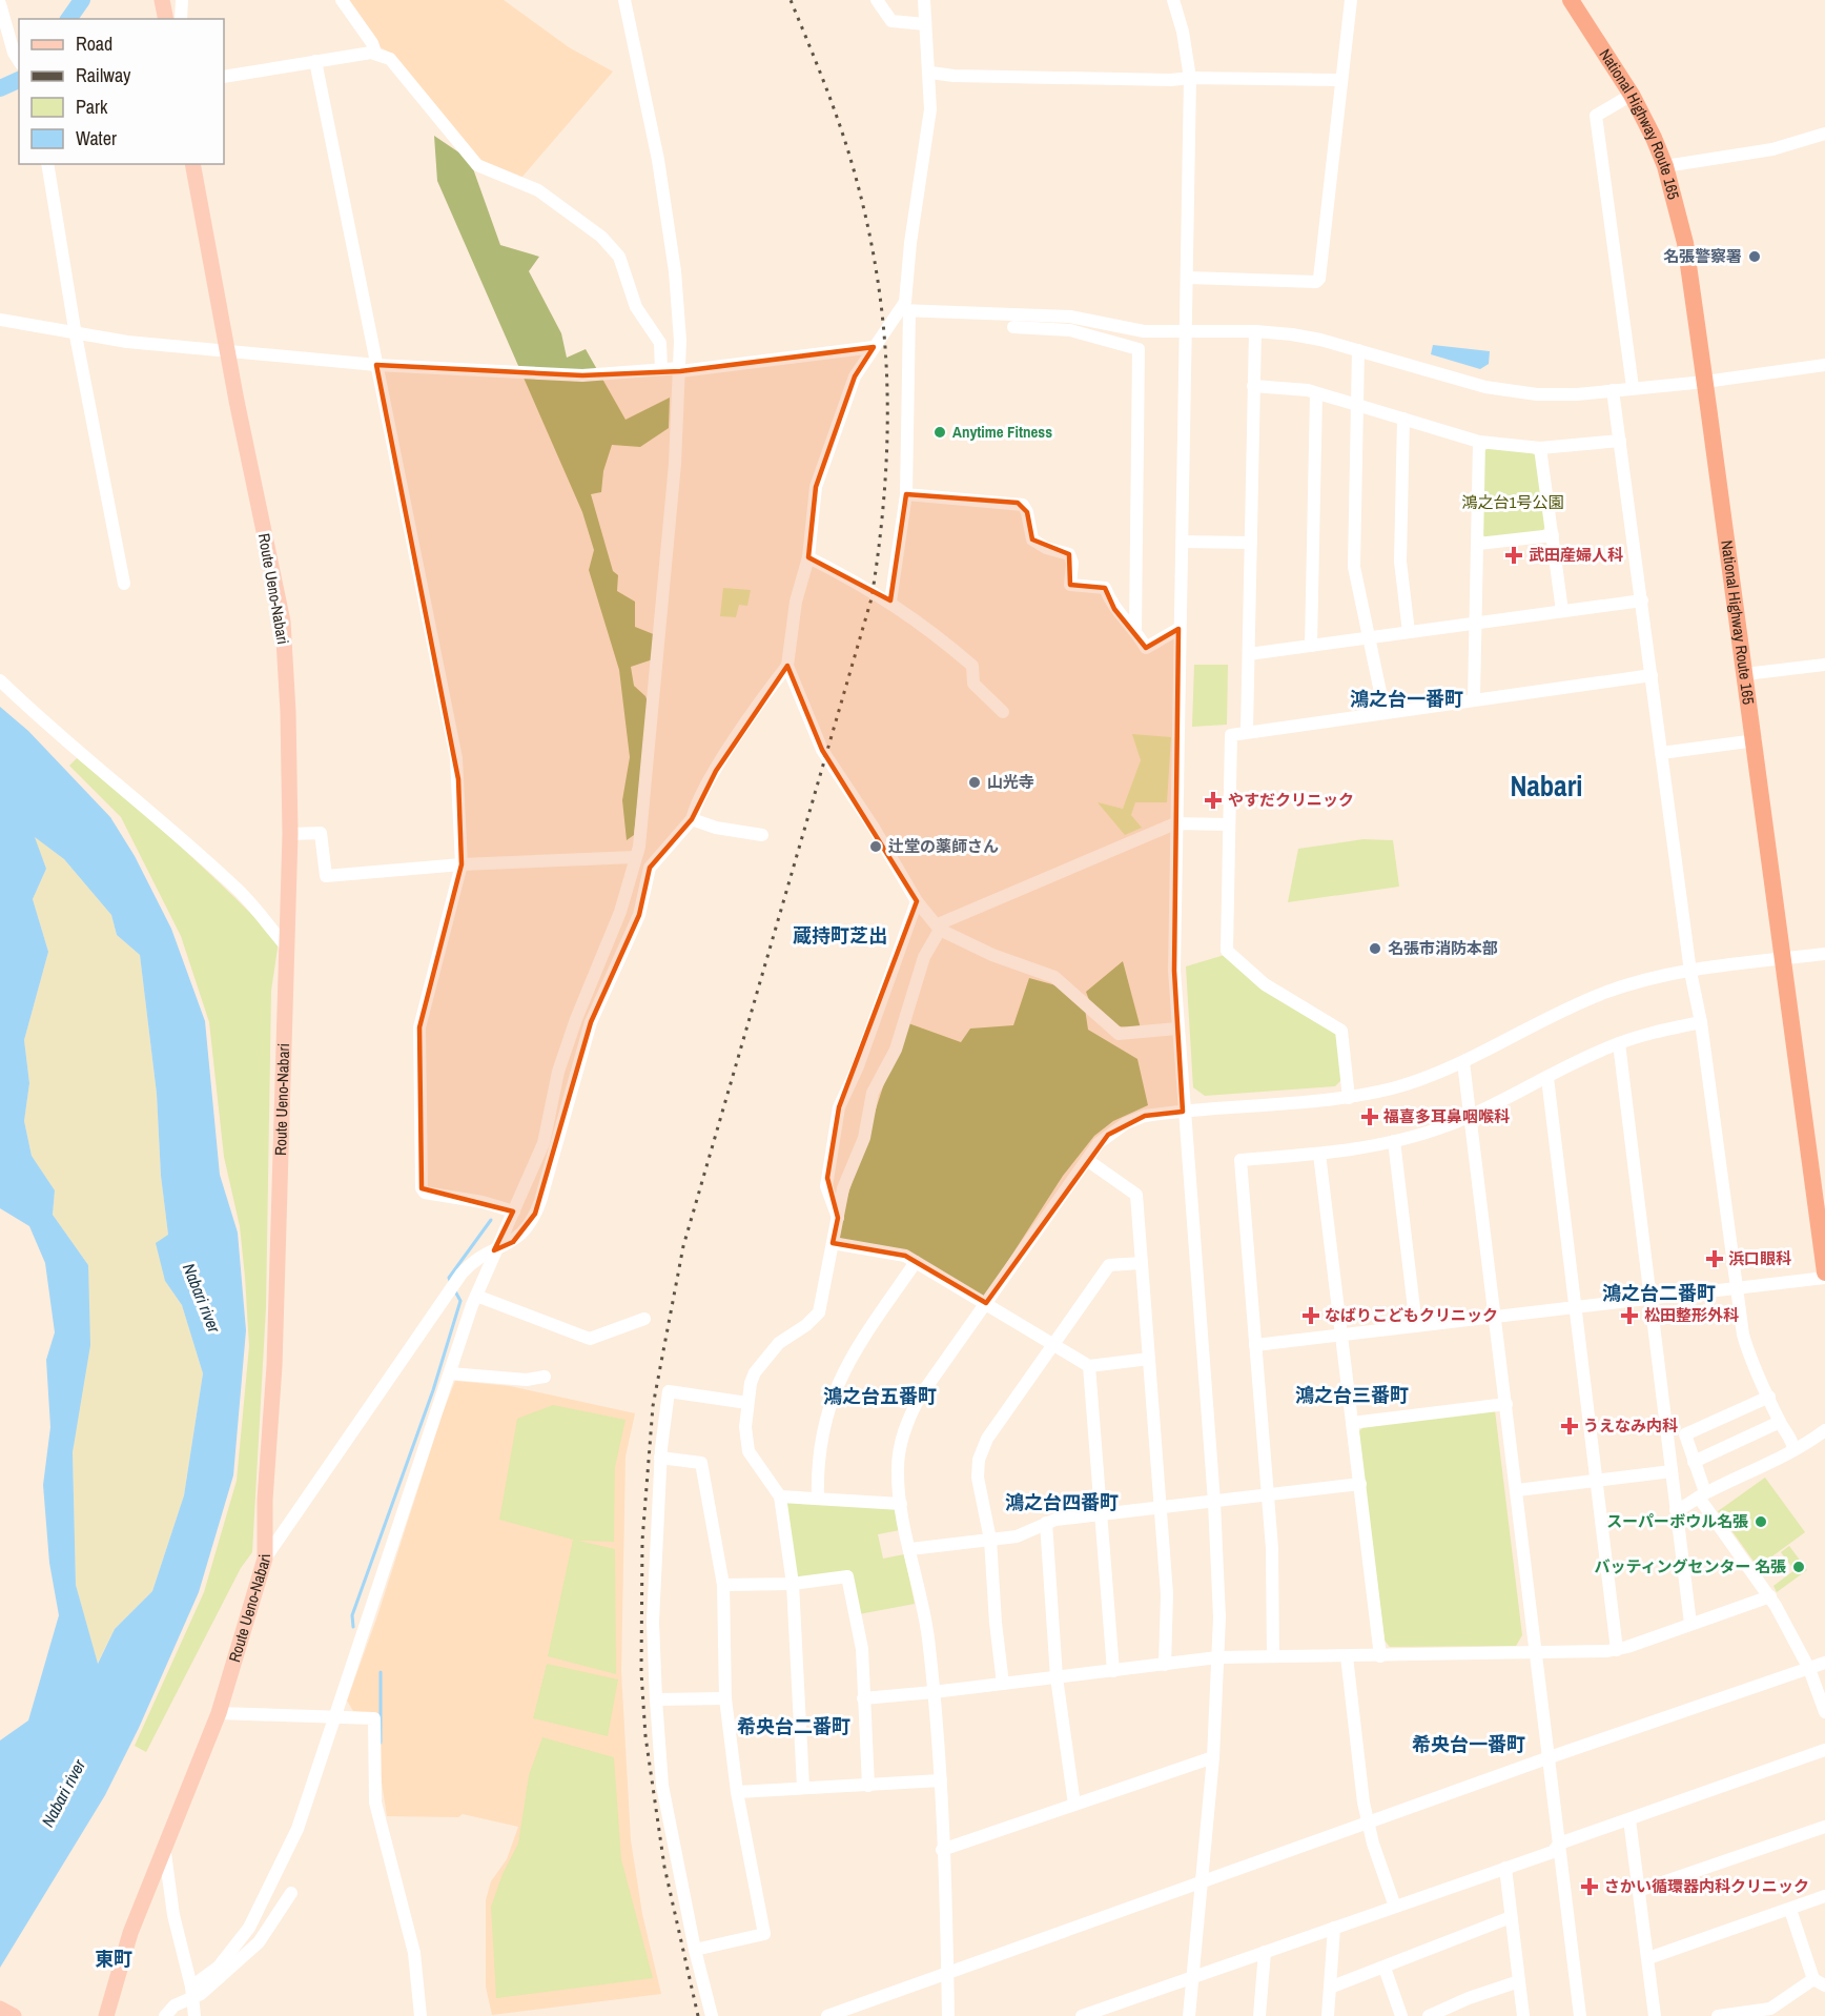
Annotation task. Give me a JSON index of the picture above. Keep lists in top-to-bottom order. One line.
{"streets":{"highway":["National Highway Route 165"],"main road":["Route Ueno-Nabari"]},"districts":["鴻之台一番町","Nabari","蔵持町芝出","鴻之台二番町","鴻之台三番町","鴻之台五番町","鴻之台四番町","希央台二番町","希央台一番町","東町"],"water":["Nabari river"],"parks":["鴻之台1号公園"],"places":{"other":["名張警察署","Anytime Fitness","山光寺","辻堂の薬師さん","名張市消防本部","スーパーボウル名張","バッティングセンター 名張"],"health":["武田産婦人科","やすだクリニック","福喜多耳鼻咽喉科","浜口眼科","なばりこどもクリニック","松田整形外科","うえなみ内科","さかい循環器内科クリニック"]},"legend":["Road","Railway","Park","Water"]}
